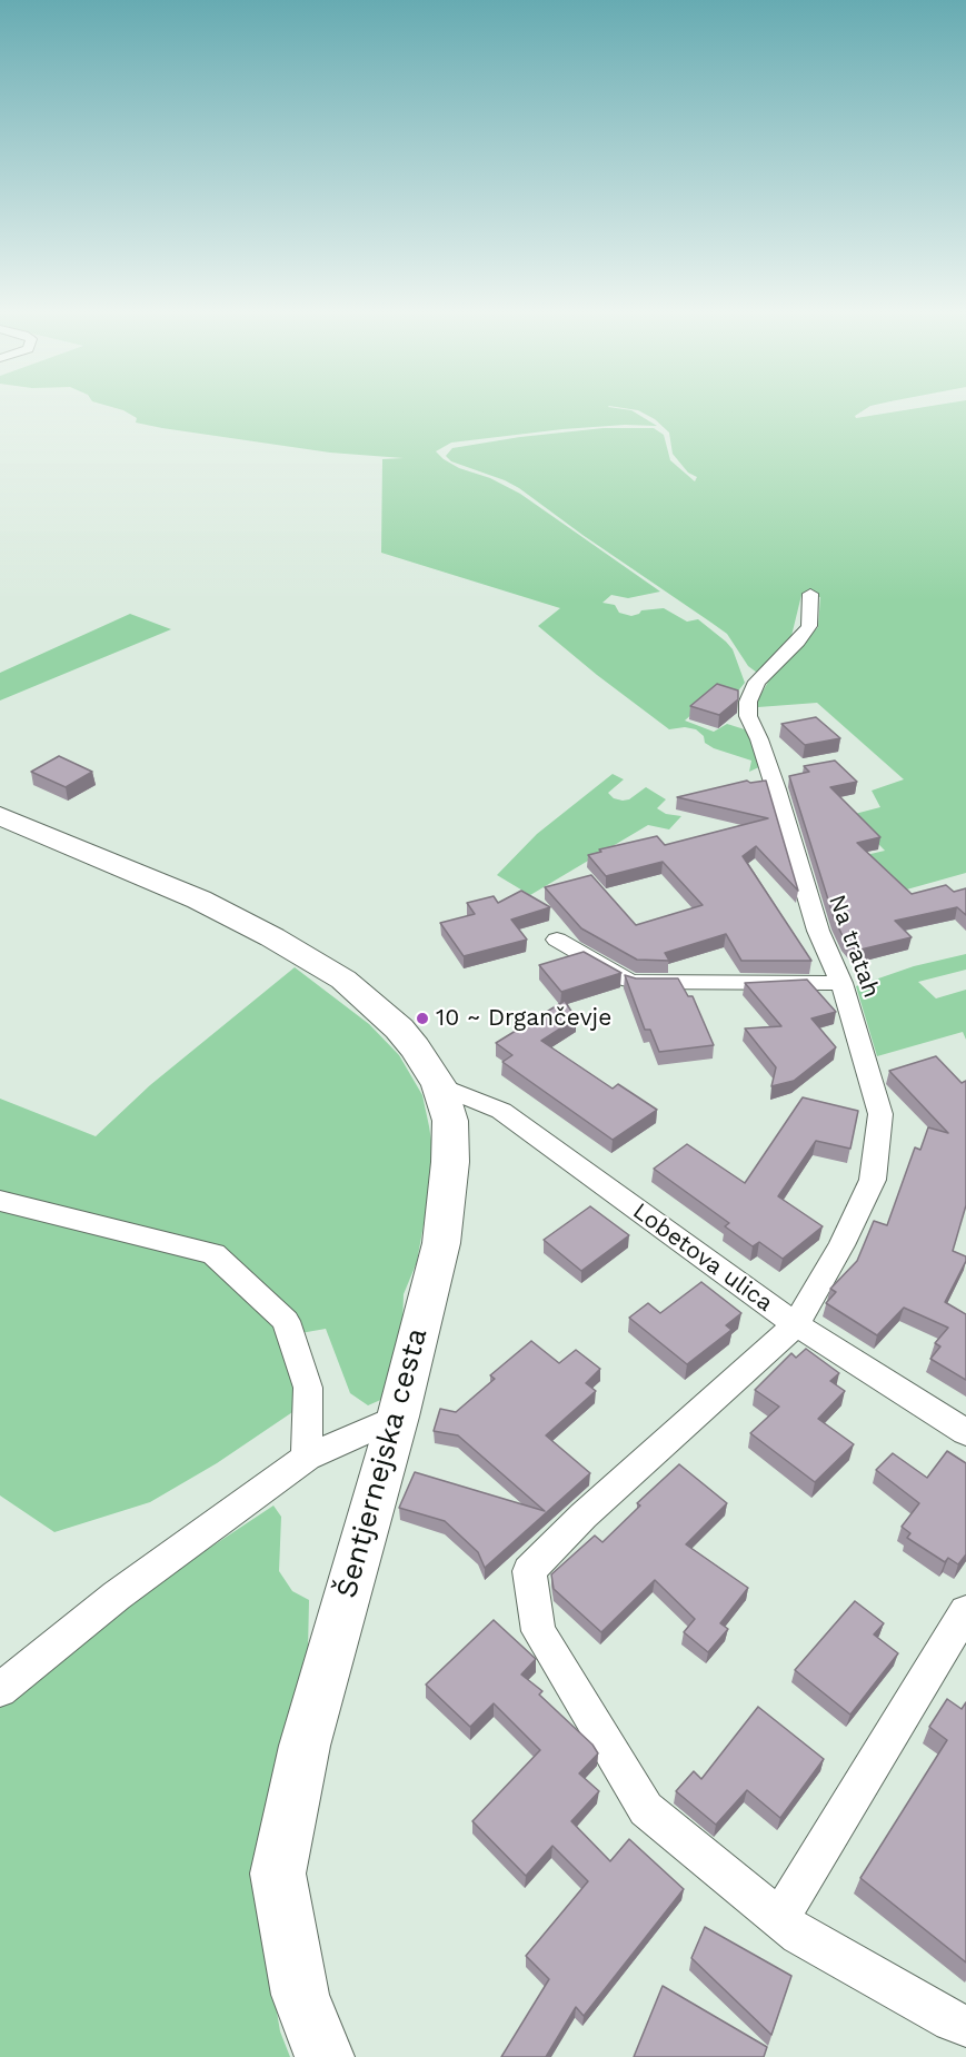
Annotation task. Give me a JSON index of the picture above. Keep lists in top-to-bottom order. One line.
{"streets":{"main road":["Šentjernejska cesta"],"street":["Na tratah","Lobetova ulica"]},"crossings":[["Na tratah","Lobetova ulica"],["Lobetova ulica","Šentjernejska cesta"]],"places":["10 ~ Drgančevje"]}
